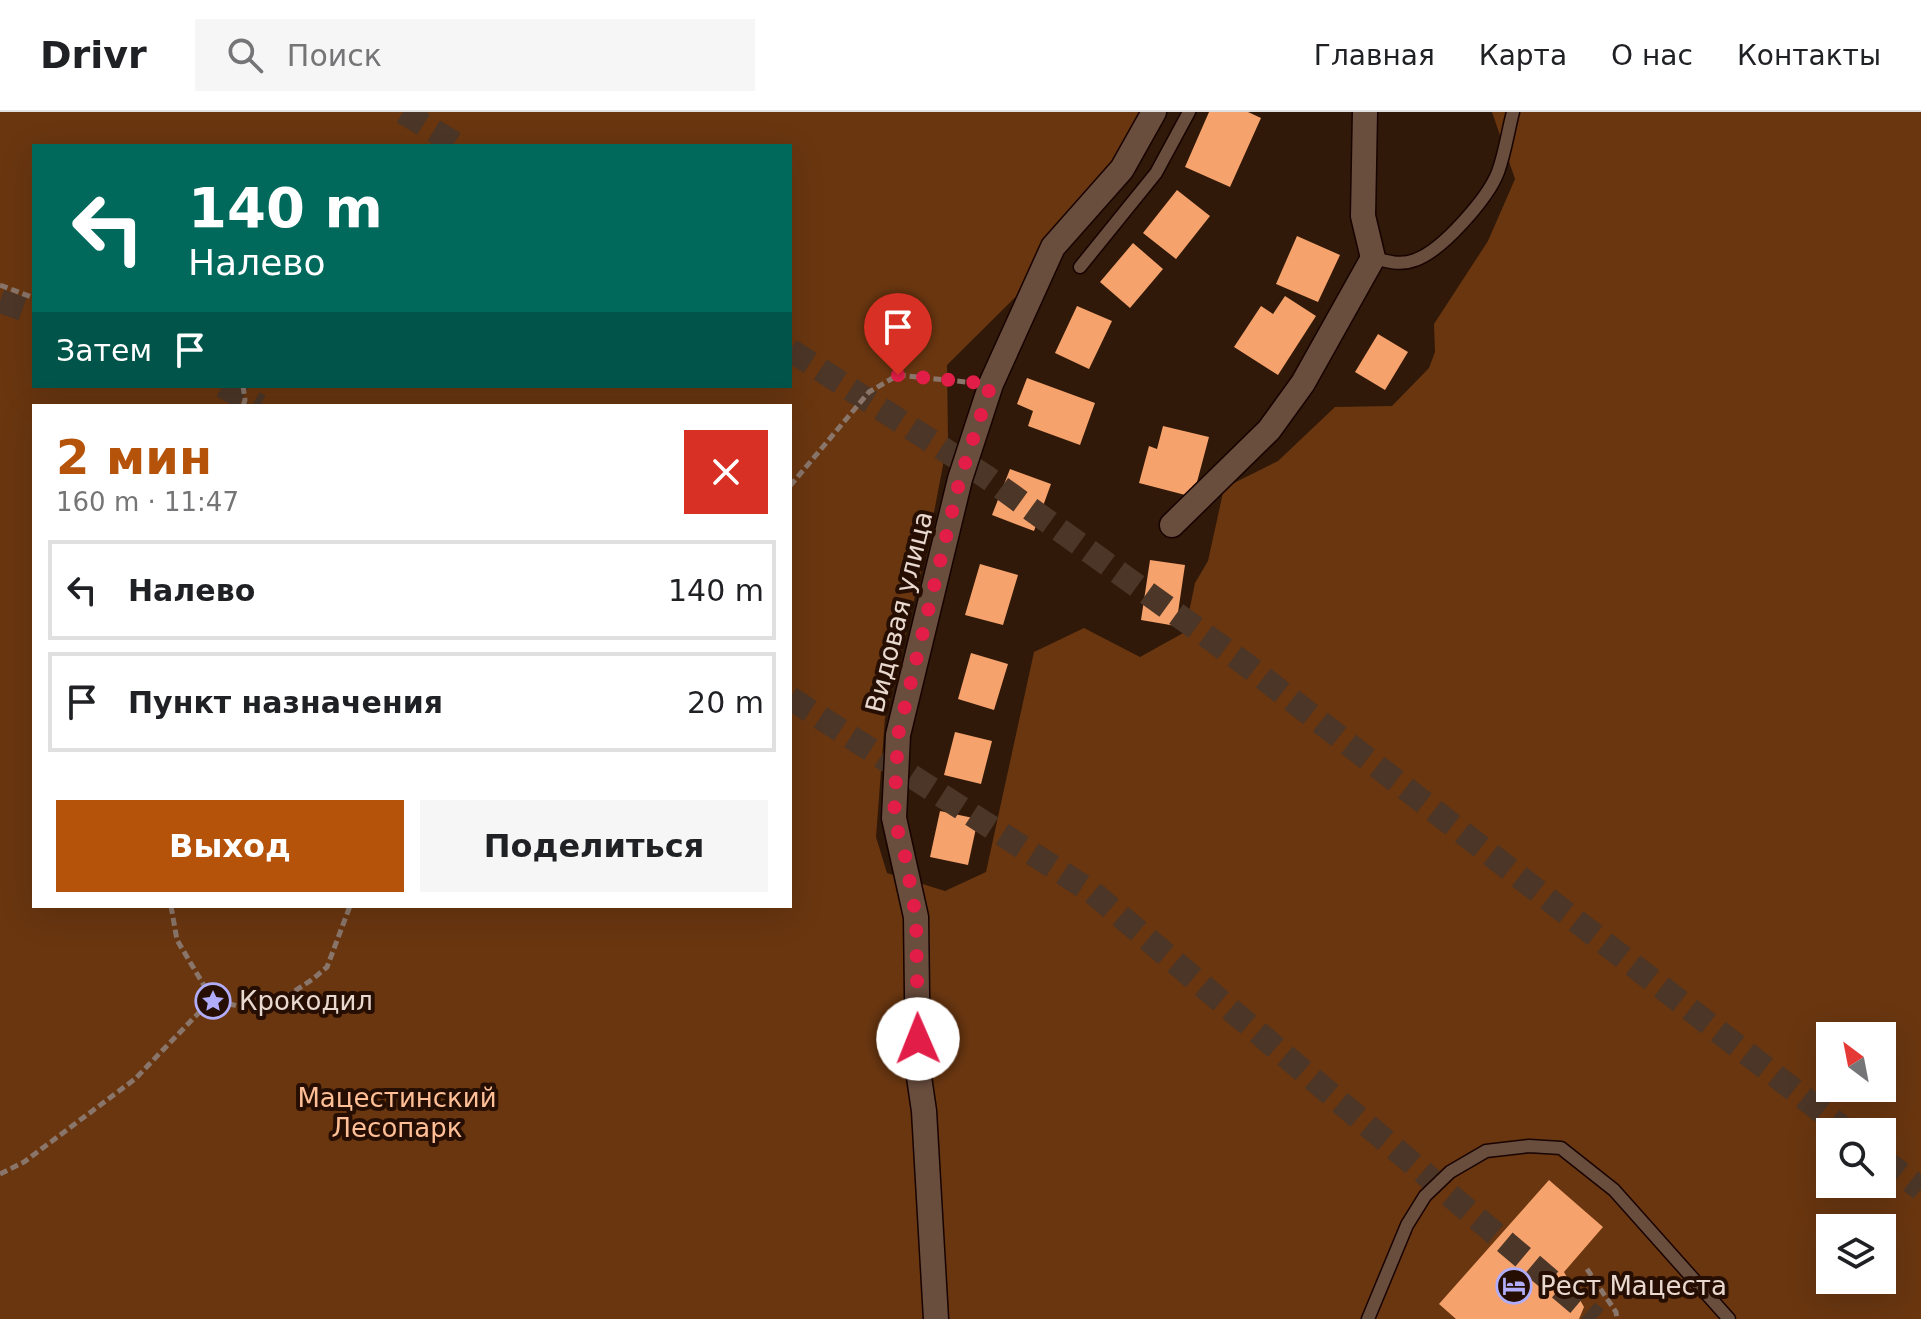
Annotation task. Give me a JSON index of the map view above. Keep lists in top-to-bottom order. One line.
{"streets":{"street":["Видовая улица"]},"parks":["Мацестинский Лесопарк"],"places":{"place":["Крокодил"],"hotel":["Рест Мацеста"]},"north":"top left","page":{"header":"Drivr","search":"Поиск","nav":["Главная","Карта","О нас","Контакты"],"turn":["140 m","Налево"],"then":"Затем","heading":["2 мин","160 m · 11:47"],"list":[{"name":"Налево","value":"140 m"},{"name":"Пункт назначения","value":"20 m"}],"buttons":["Выход","Поделиться"]}}
